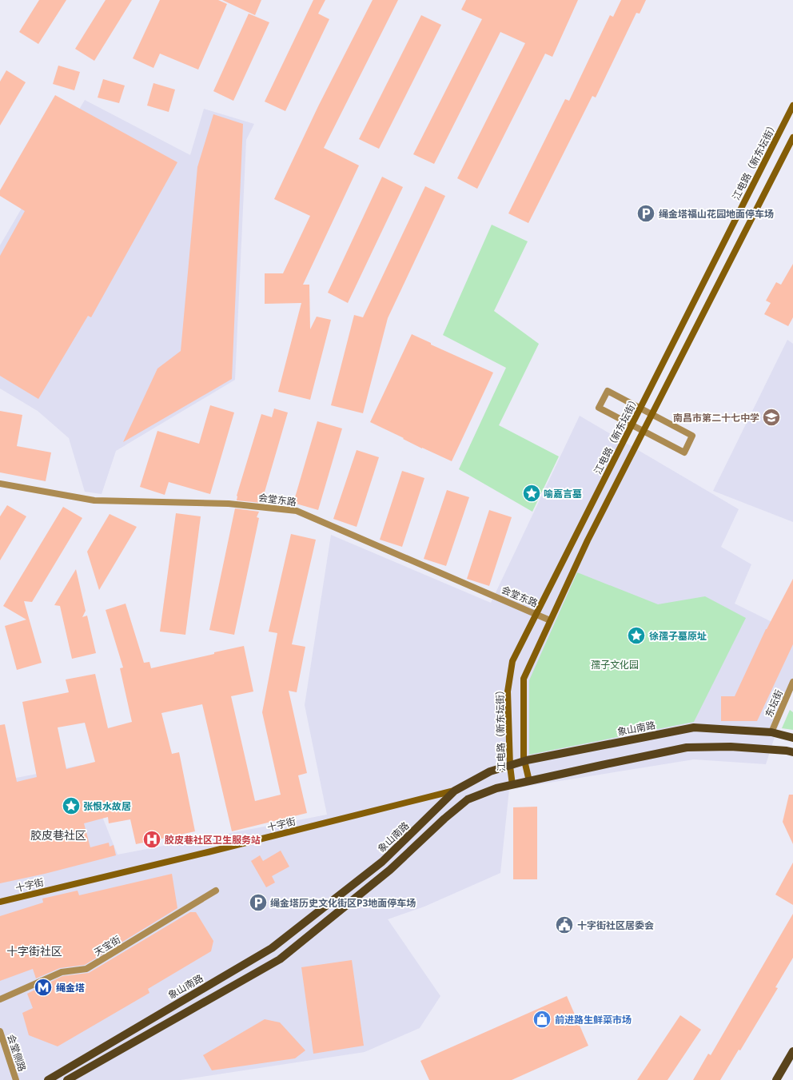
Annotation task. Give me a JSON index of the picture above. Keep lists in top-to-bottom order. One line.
{"streets":{"main road":["象山南路"],"street":["江电路（新东坛街）","会堂东路","东坛街","十字街","天宝街","会堂侧路"]},"crossings":[["江电路（新东坛街）","会堂东路"],["江电路（新东坛街）","象山南路"],["东坛街","象山南路"],["象山南路","十字街"]],"districts":["胶皮巷社区","十字街社区"],"parks":["孺子文化园"],"places":{"parking":["绳金塔福山花园地面停车场","绳金塔历史文化街区P3地面停车场"],"school or university":["南昌市第二十七中学"],"place":["喻嘉言墓","徐孺子墓原址","张恨水故居"],"hospital":["胶皮巷社区卫生服务站"],"public building":["十字街社区居委会"],"metro station":["绳金塔"],"shop":["前进路生鲜菜市场"]}}
